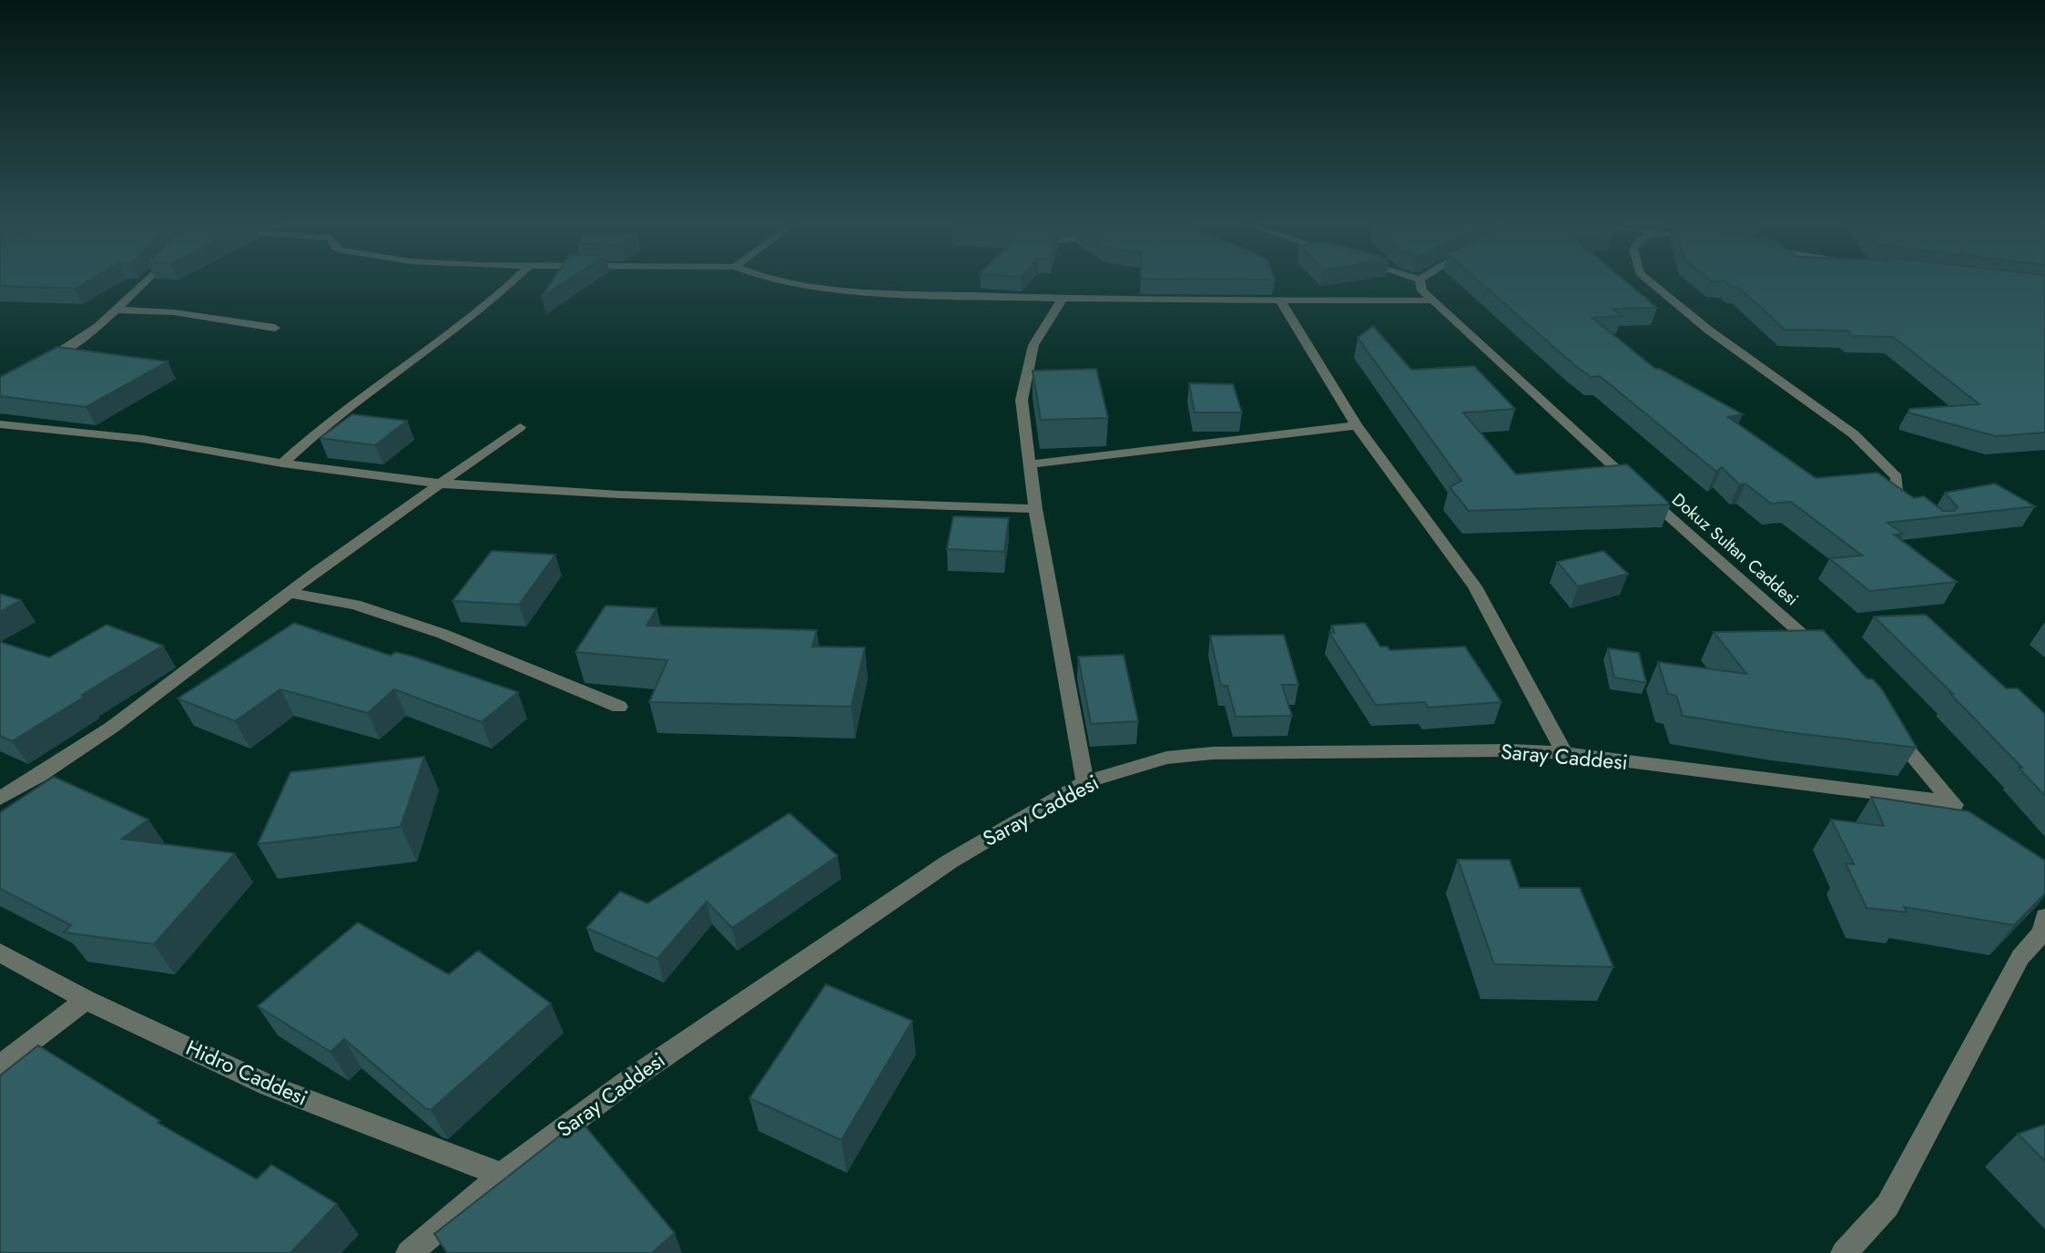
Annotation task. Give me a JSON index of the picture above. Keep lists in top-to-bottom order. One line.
{"streets":{"street":["Dokuz Sultan Caddesi","Saray Caddesi","Hidro Caddesi"]},"crossings":[["Saray Caddesi","Hidro Caddesi"]]}
